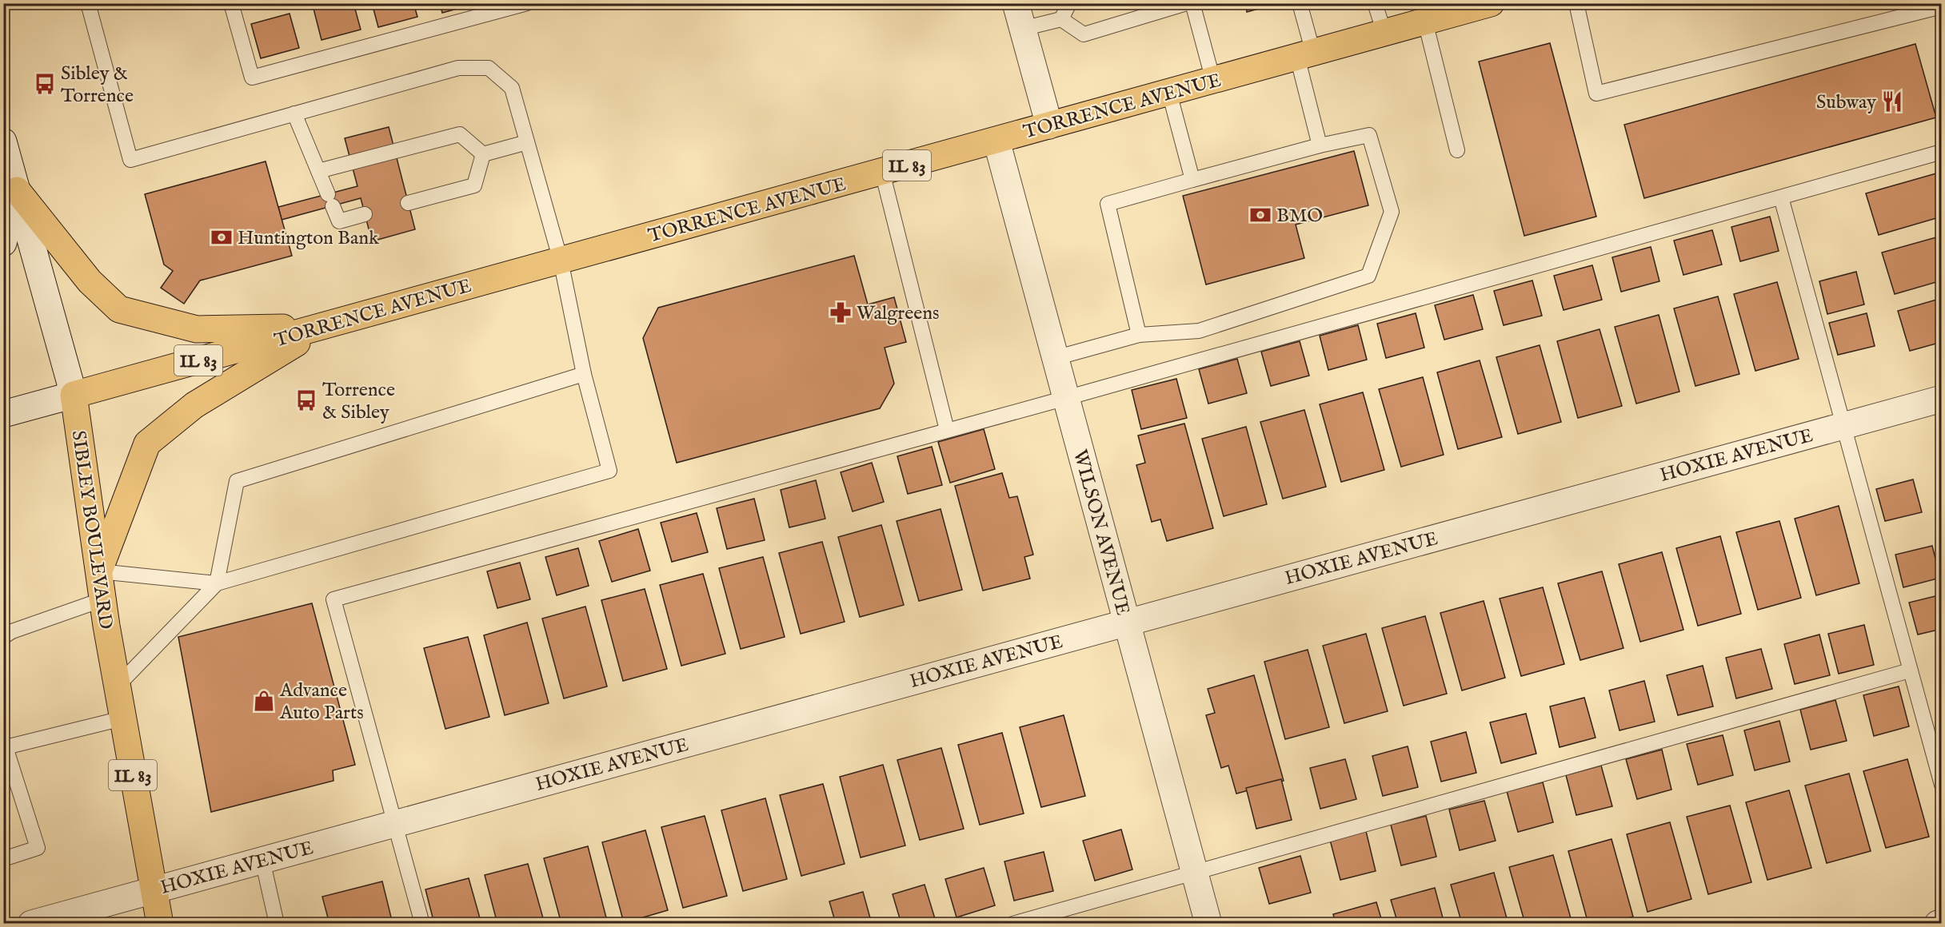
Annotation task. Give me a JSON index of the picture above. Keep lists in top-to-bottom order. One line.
{"streets":{"main road":["TORRENCE AVENUE","IL 83","SIBLEY BOULEVARD"],"street":["HOXIE AVENUE","WILSON AVENUE"]},"crossings":[["TORRENCE AVENUE","SIBLEY BOULEVARD"],["TORRENCE AVENUE","WILSON AVENUE"],["HOXIE AVENUE","SIBLEY BOULEVARD"],["HOXIE AVENUE","WILSON AVENUE"]],"places":{"bus stop":["Sibley & Torrence","Torrence & Sibley"],"restaurant":["Subway"],"bank":["BMO","Huntington Bank"],"pharmacy":["Walgreens"],"shop":["Advance Auto Parts"]}}
